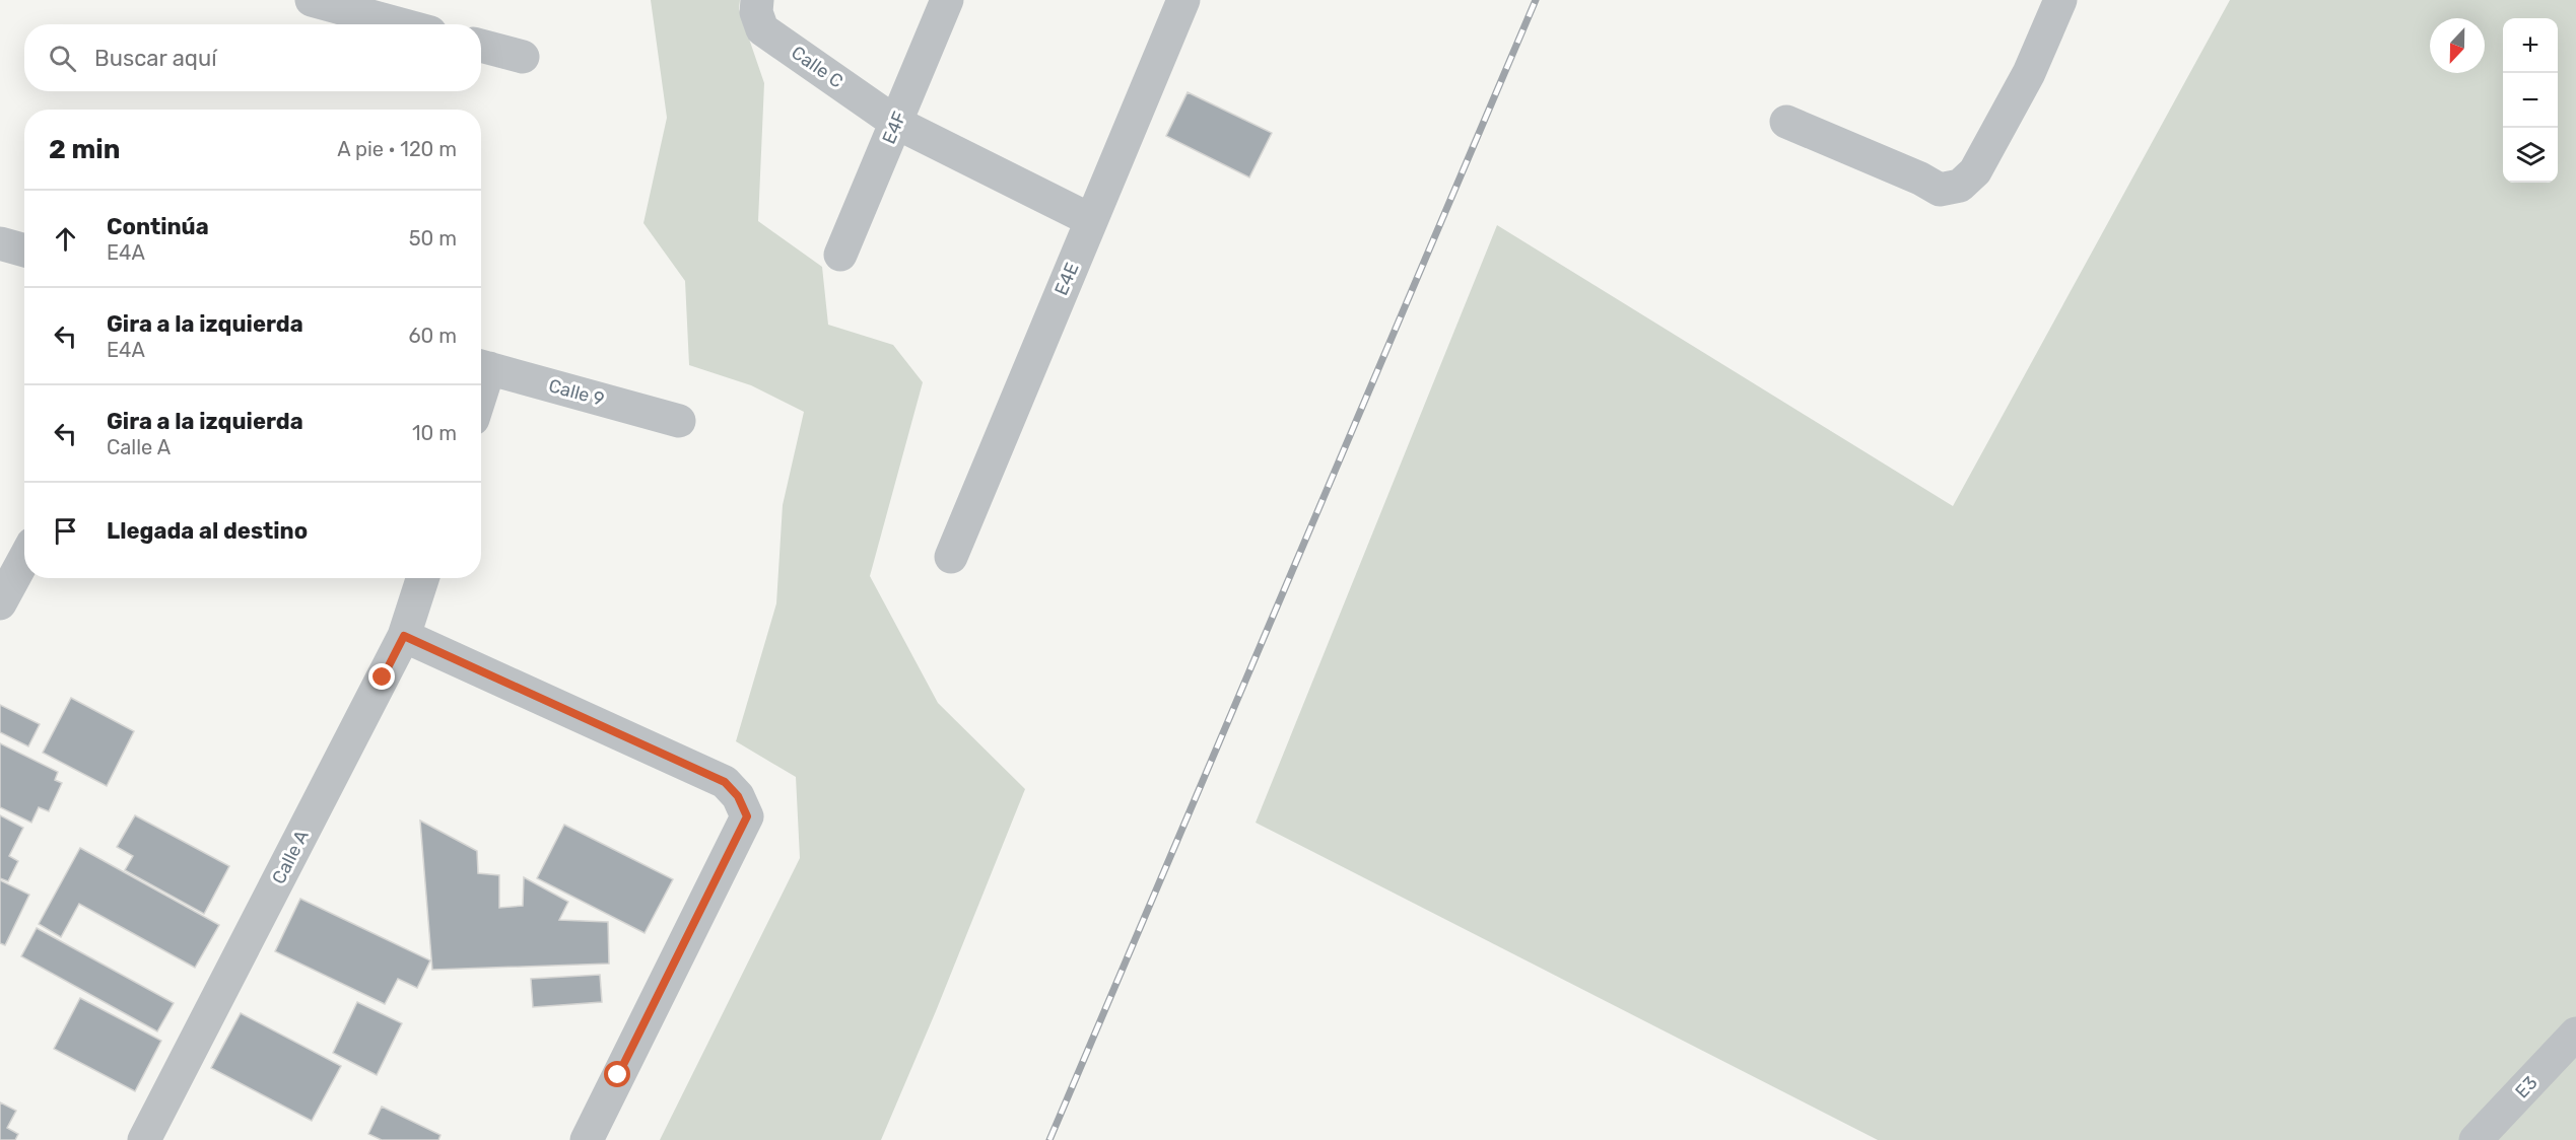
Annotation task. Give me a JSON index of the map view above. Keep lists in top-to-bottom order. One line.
{"streets":{"street":["Calle C","E4F","E4E","Calle 9","Calle A","E3"]},"crossings":[["Calle C","E4F"],["Calle C","E4E"]],"north":"bottom","page":{"map_buttons":["+","−"],"search":"Buscar aquí","heading":["2 min","A pie · 120 m"],"list":[["Continúa","E4A","50 m"],["Gira a la izquierda","E4A","60 m"],["Gira a la izquierda","Calle A","10 m"],"Llegada al destino"]}}
